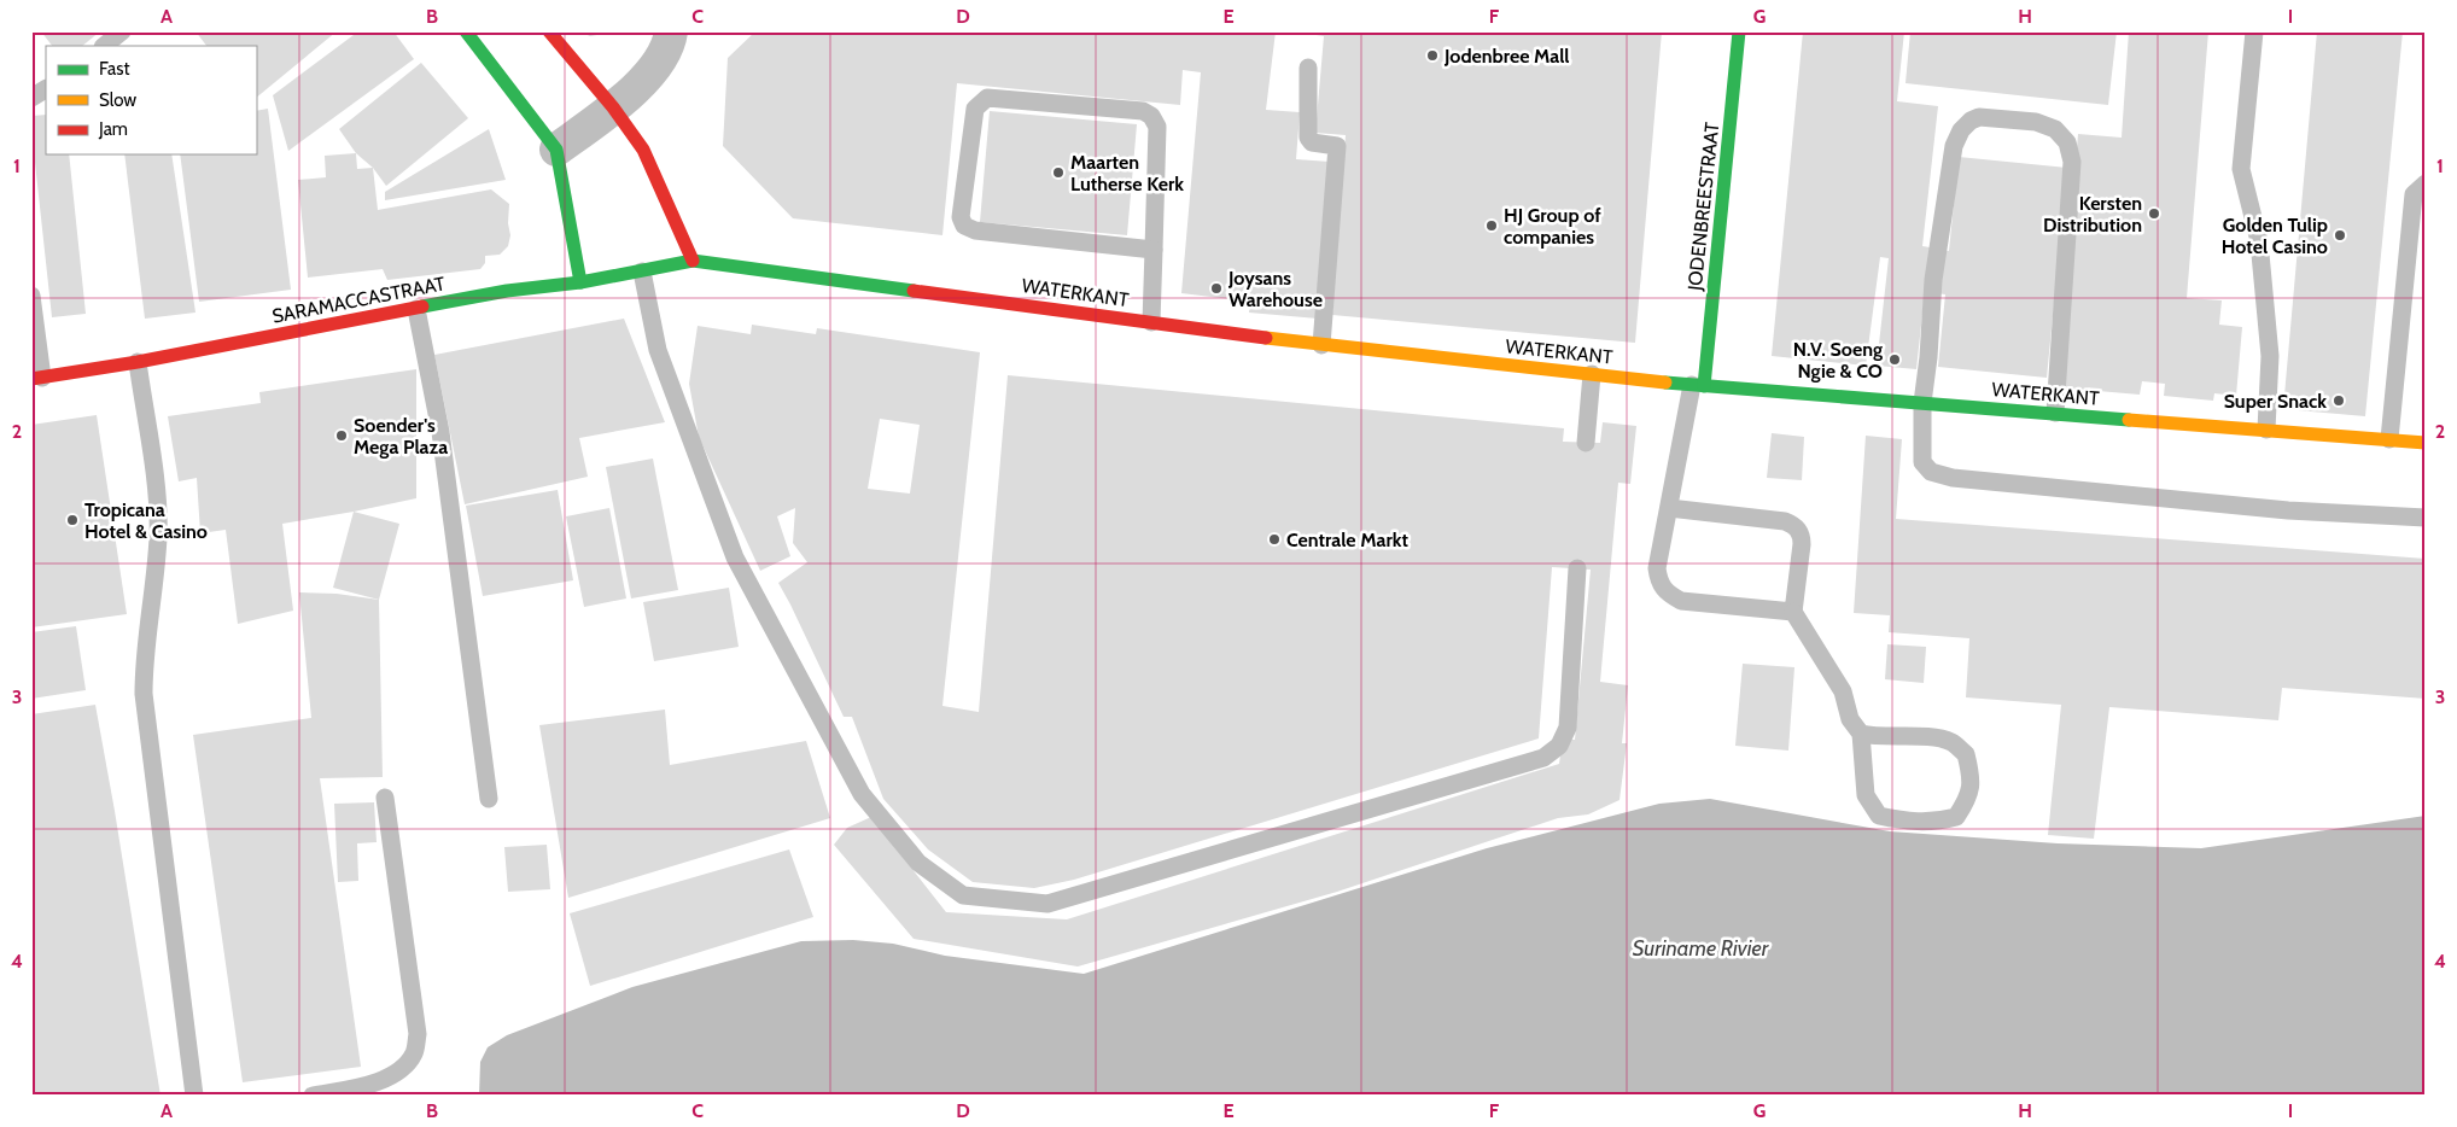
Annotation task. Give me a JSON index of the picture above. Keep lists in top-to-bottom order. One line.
{"streets":{"main road":["JODENBREESTRAAT","WATERKANT","SARAMACCASTRAAT"]},"crossings":[["JODENBREESTRAAT","WATERKANT"],["WATERKANT","SARAMACCASTRAAT"]],"water":["Suriname Rivier"],"places":["Jodenbree Mall","Maarten Lutherse Kerk","Kersten Distribution","HJ Group of companies","Golden Tulip Hotel Casino","Joysans Warehouse","N.V. Soeng Ngie & CO","Super Snack","Soender's Mega Plaza","Tropicana Hotel & Casino","Centrale Markt"],"legend":["Fast","Slow","Jam"],"grid":{"columns":["A","B","C","D","E","F","G","H","I"],"rows":["1","2","3","4"]}}
